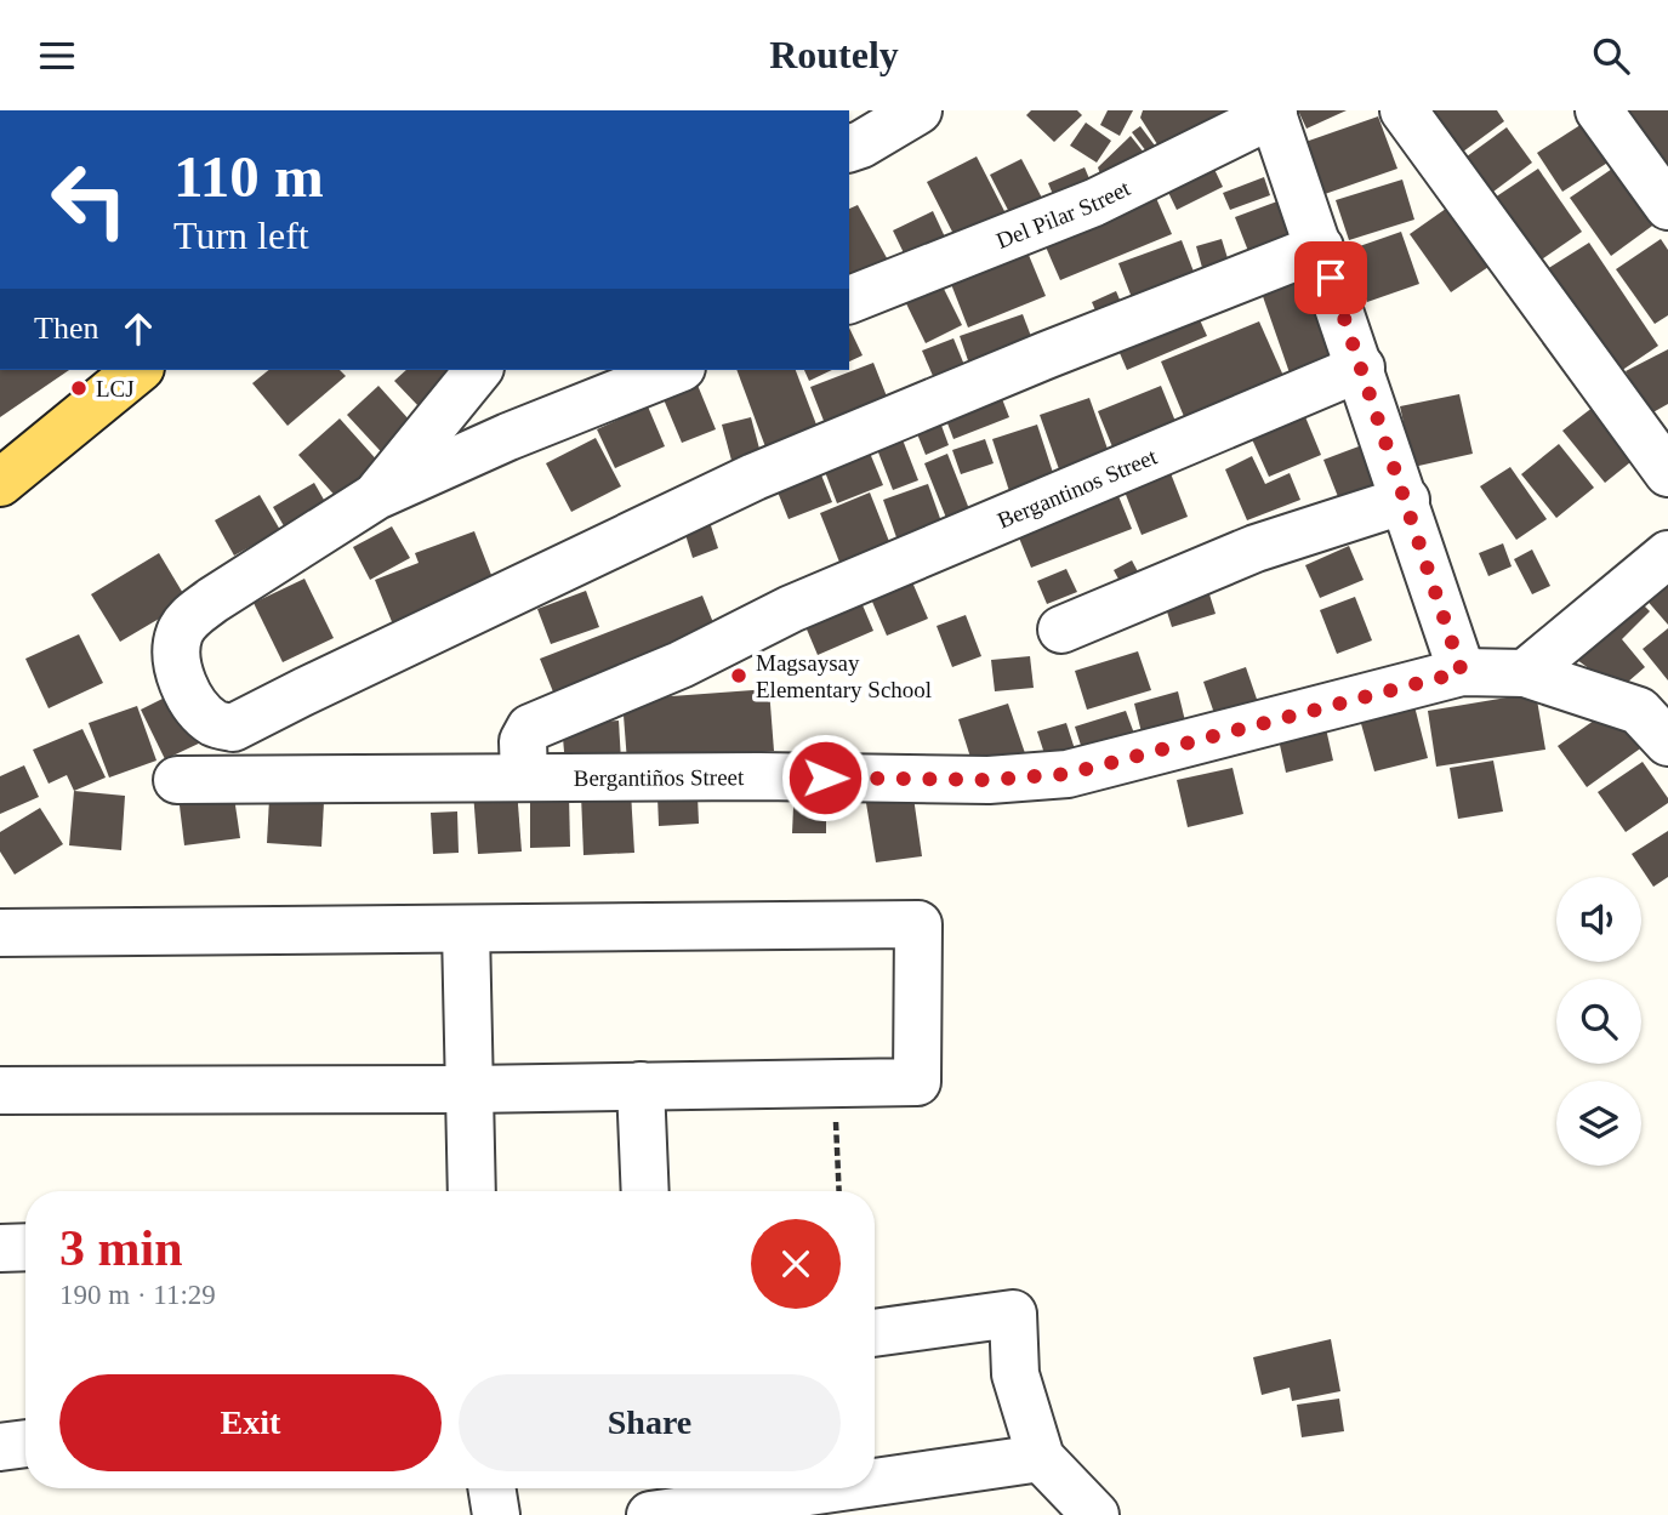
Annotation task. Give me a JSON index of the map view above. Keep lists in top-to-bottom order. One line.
{"streets":{"street":["Del Pilar Street","Bergantinos Street","Bergantiños Street"]},"crossings":[["Bergantinos Street","Bergantiños Street"]],"places":["LCJ","Magsaysay Elementary School"],"page":{"header":"Routely","turn":["110 m","Turn left"],"then":"Then","heading":["3 min","190 m · 11:29"],"buttons":["Exit","Share"]}}
